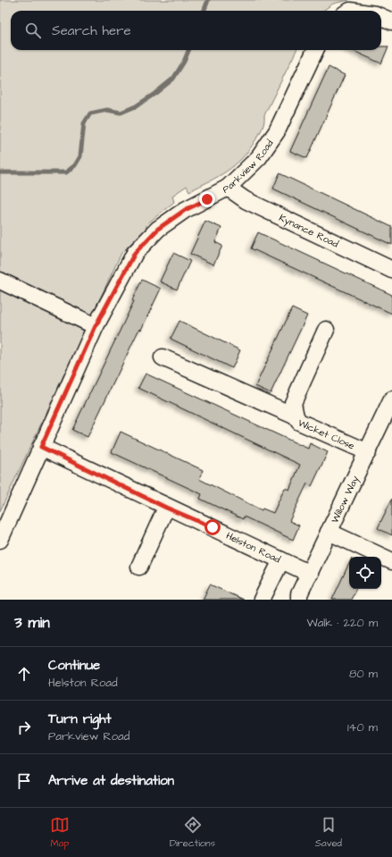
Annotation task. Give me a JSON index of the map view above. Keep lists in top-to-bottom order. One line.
{"streets":{"street":["Parkview Road","Kynance Road","Wicket Close","Willow Way","Helston Road"]},"crossings":[["Parkview Road","Kynance Road"],["Parkview Road","Helston Road"],["Wicket Close","Willow Way"],["Willow Way","Helston Road"]],"page":{"search":"Search here","heading":["3 min","Walk · 220 m"],"list":[["Continue","Helston Road","80 m"],["Turn right","Parkview Road","140 m"],"Arrive at destination"],"nav":["Map","Directions","Saved"]}}
